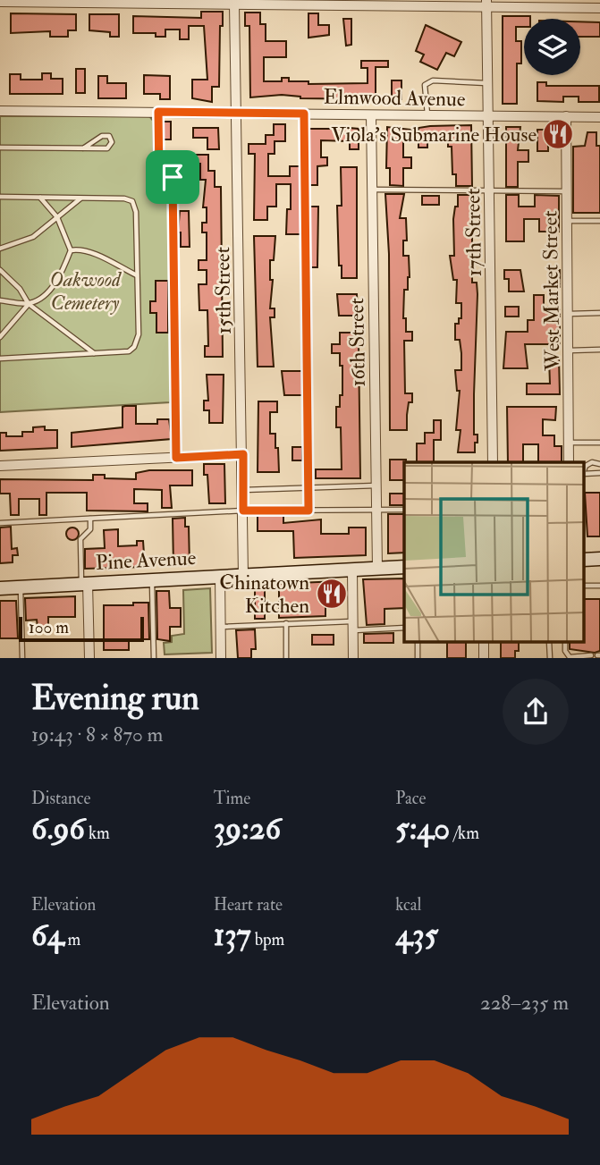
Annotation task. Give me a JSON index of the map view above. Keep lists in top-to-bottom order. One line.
{"streets":{"main road":["Pine Avenue"],"street":["Elmwood Avenue","17th Street","15th Street","West Market Street","16th Street"]},"crossings":[["Elmwood Avenue","17th Street"],["Elmwood Avenue","15th Street"],["Elmwood Avenue","West Market Street"],["Elmwood Avenue","16th Street"],["15th Street","Pine Avenue"],["16th Street","Pine Avenue"]],"parks":["Oakwood Cemetery"],"places":{"restaurant":["Viola's Submarine House","Chinatown Kitchen"]},"scale_bar":"100 m","page":{"scale":"100 m","heading":["Evening run","19:43 · 8 × 870 m"],"stats":[["Distance","6.96 km"],["Time","39:26"],["Pace","5:40 /km"],["Elevation","64 m"],["Heart rate","137 bpm"],["kcal","435"]],"chart":["Elevation","228–235 m"]}}
